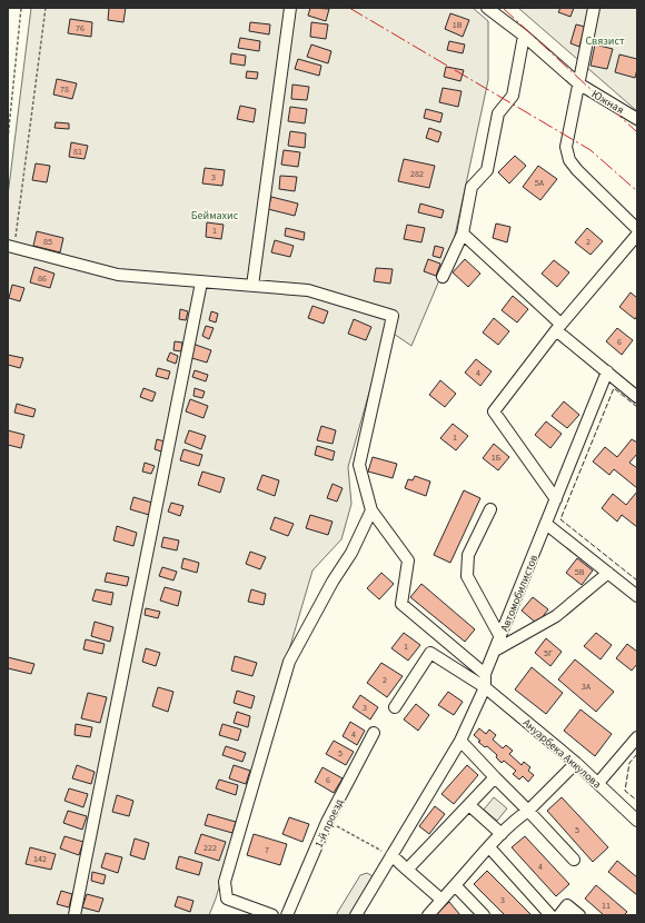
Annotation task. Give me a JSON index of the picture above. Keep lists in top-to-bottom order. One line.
{"streets":{"street":["Южная","Автомобилистов","Ануарбека Аккулова","1-й проезд"]},"crossings":[["Автомобилистов","Ануарбека Аккулова"]],"parks":["Связист","Беймахис"],"house_numbers":["1В","76","78","81","282","3","5А","1","85","2","86","6","4","1","1Б","5В","1","5Г","2","3А","3","4","5","6","5","222","7","142","4","3","11"]}
